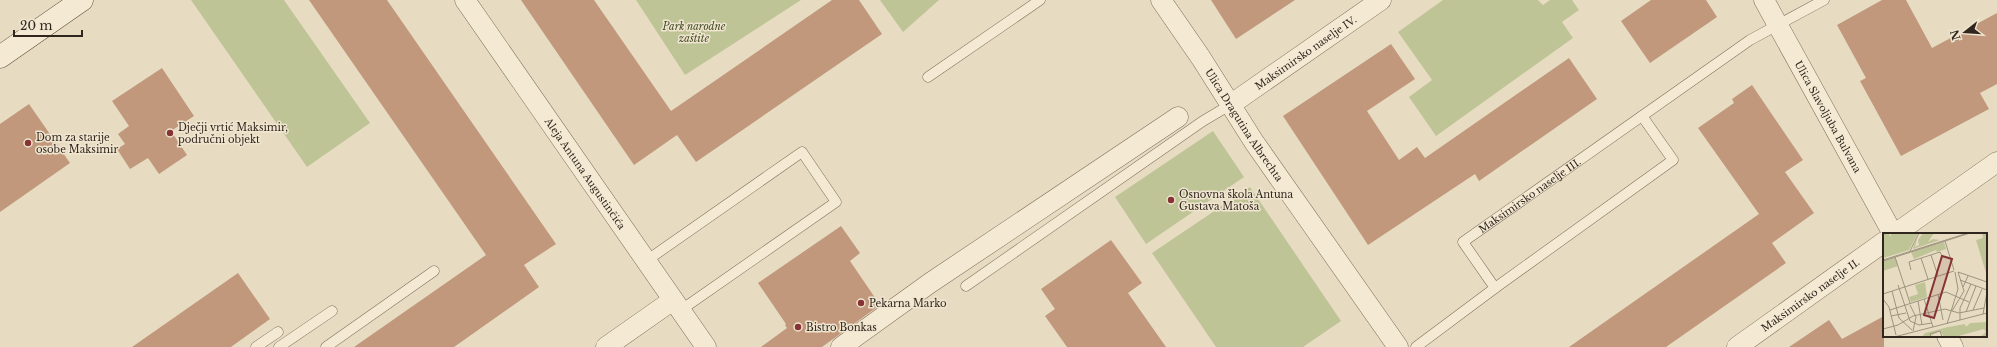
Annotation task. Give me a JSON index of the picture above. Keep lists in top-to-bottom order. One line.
{"streets":{"street":["Maksimirsko naselje IV.","Ulica Slavoljuba Bulvana","Ulica Dragutina Albrechta","Aleja Antuna Augustinčića","Maksimirsko naselje II."],"lane":["Maksimirsko naselje III."]},"crossings":[["Maksimirsko naselje IV.","Ulica Dragutina Albrechta"],["Ulica Slavoljuba Bulvana","Maksimirsko naselje III."]],"parks":["Park narodne zaštite"],"places":["Dječji vrtić Maksimir, područni objekt","Dom za starije osobe Maksimir","Osnovna škola Antuna Gustava Matoša","Pekarna Marko","Bistro Bonkas"],"scale_bar":"20 m","north":"left"}
